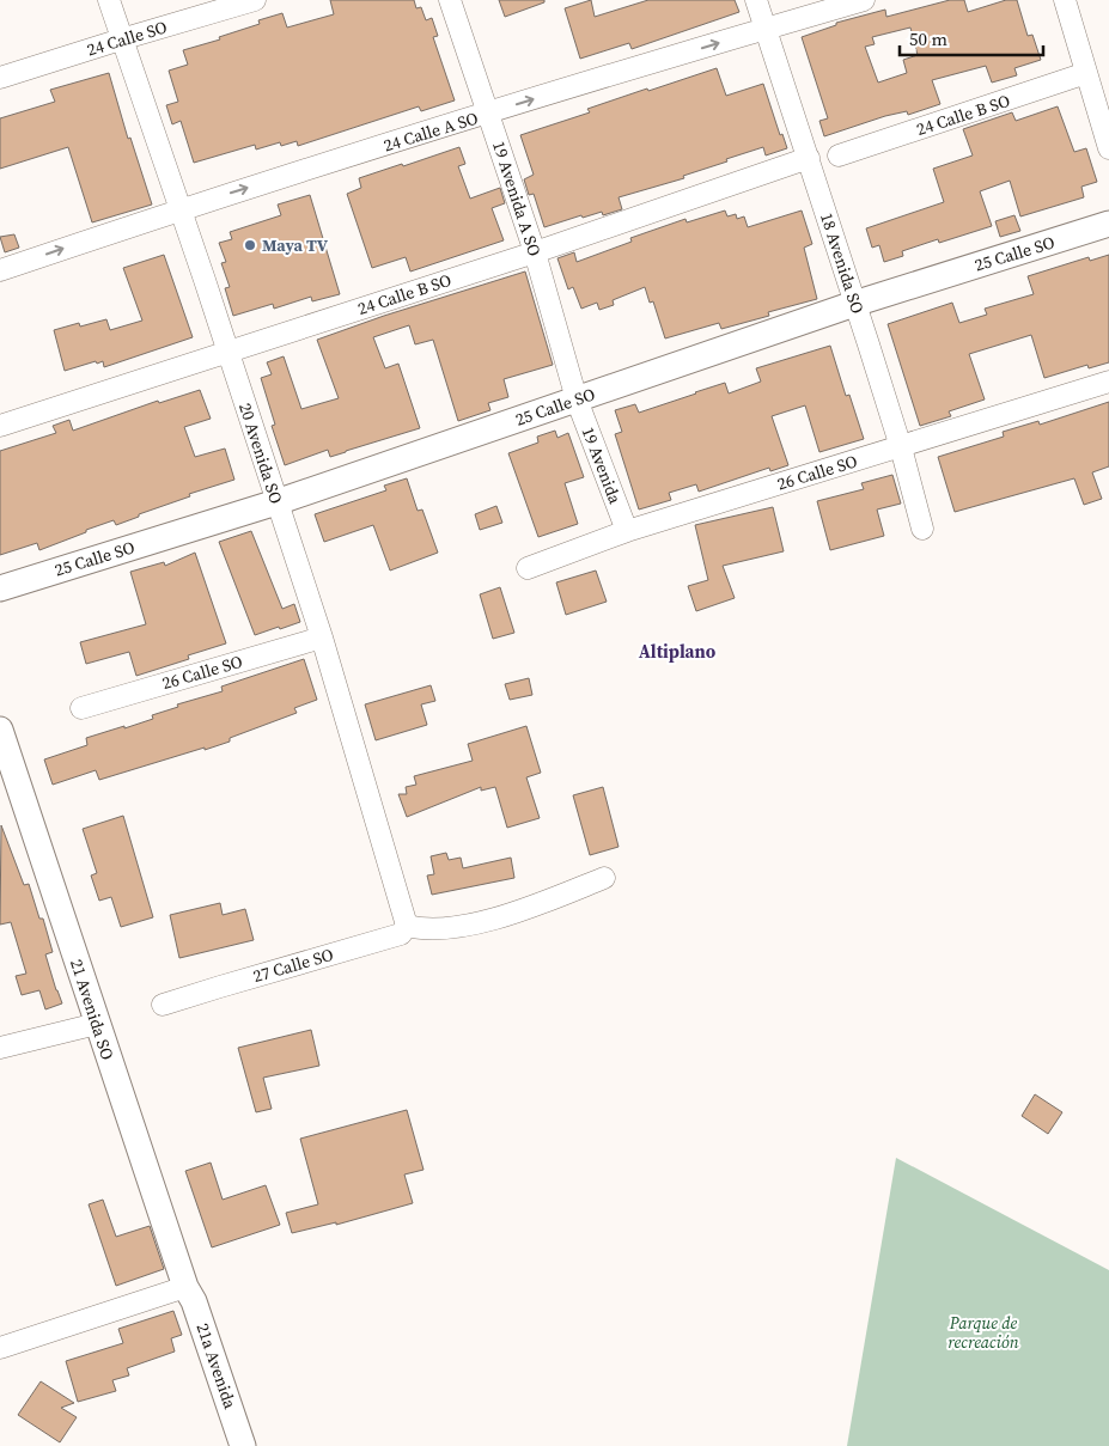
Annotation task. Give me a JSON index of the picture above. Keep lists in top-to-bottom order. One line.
{"streets":{"street":["24 Calle SO","24 Calle B SO","24 Calle A SO","19 Avenida A SO","25 Calle SO","18 Avenida SO","20 Avenida SO","19 Avenida","26 Calle SO","27 Calle SO","21 Avenida SO","21a Avenida"]},"crossings":[["24 Calle SO","20 Avenida SO"],["24 Calle B SO","19 Avenida A SO"],["24 Calle B SO","18 Avenida SO"],["24 Calle B SO","20 Avenida SO"],["24 Calle A SO","19 Avenida A SO"],["24 Calle A SO","18 Avenida SO"],["24 Calle A SO","20 Avenida SO"],["19 Avenida A SO","25 Calle SO"],["19 Avenida A SO","19 Avenida"],["25 Calle SO","18 Avenida SO"],["25 Calle SO","20 Avenida SO"],["25 Calle SO","19 Avenida"],["18 Avenida SO","26 Calle SO"],["20 Avenida SO","26 Calle SO"],["20 Avenida SO","27 Calle SO"],["19 Avenida","26 Calle SO"],["21 Avenida SO","21a Avenida"]],"one_way":["24 Calle A SO"],"districts":["Altiplano"],"parks":["Parque de recreación"],"places":["Maya TV"],"scale_bar":"50 m"}
